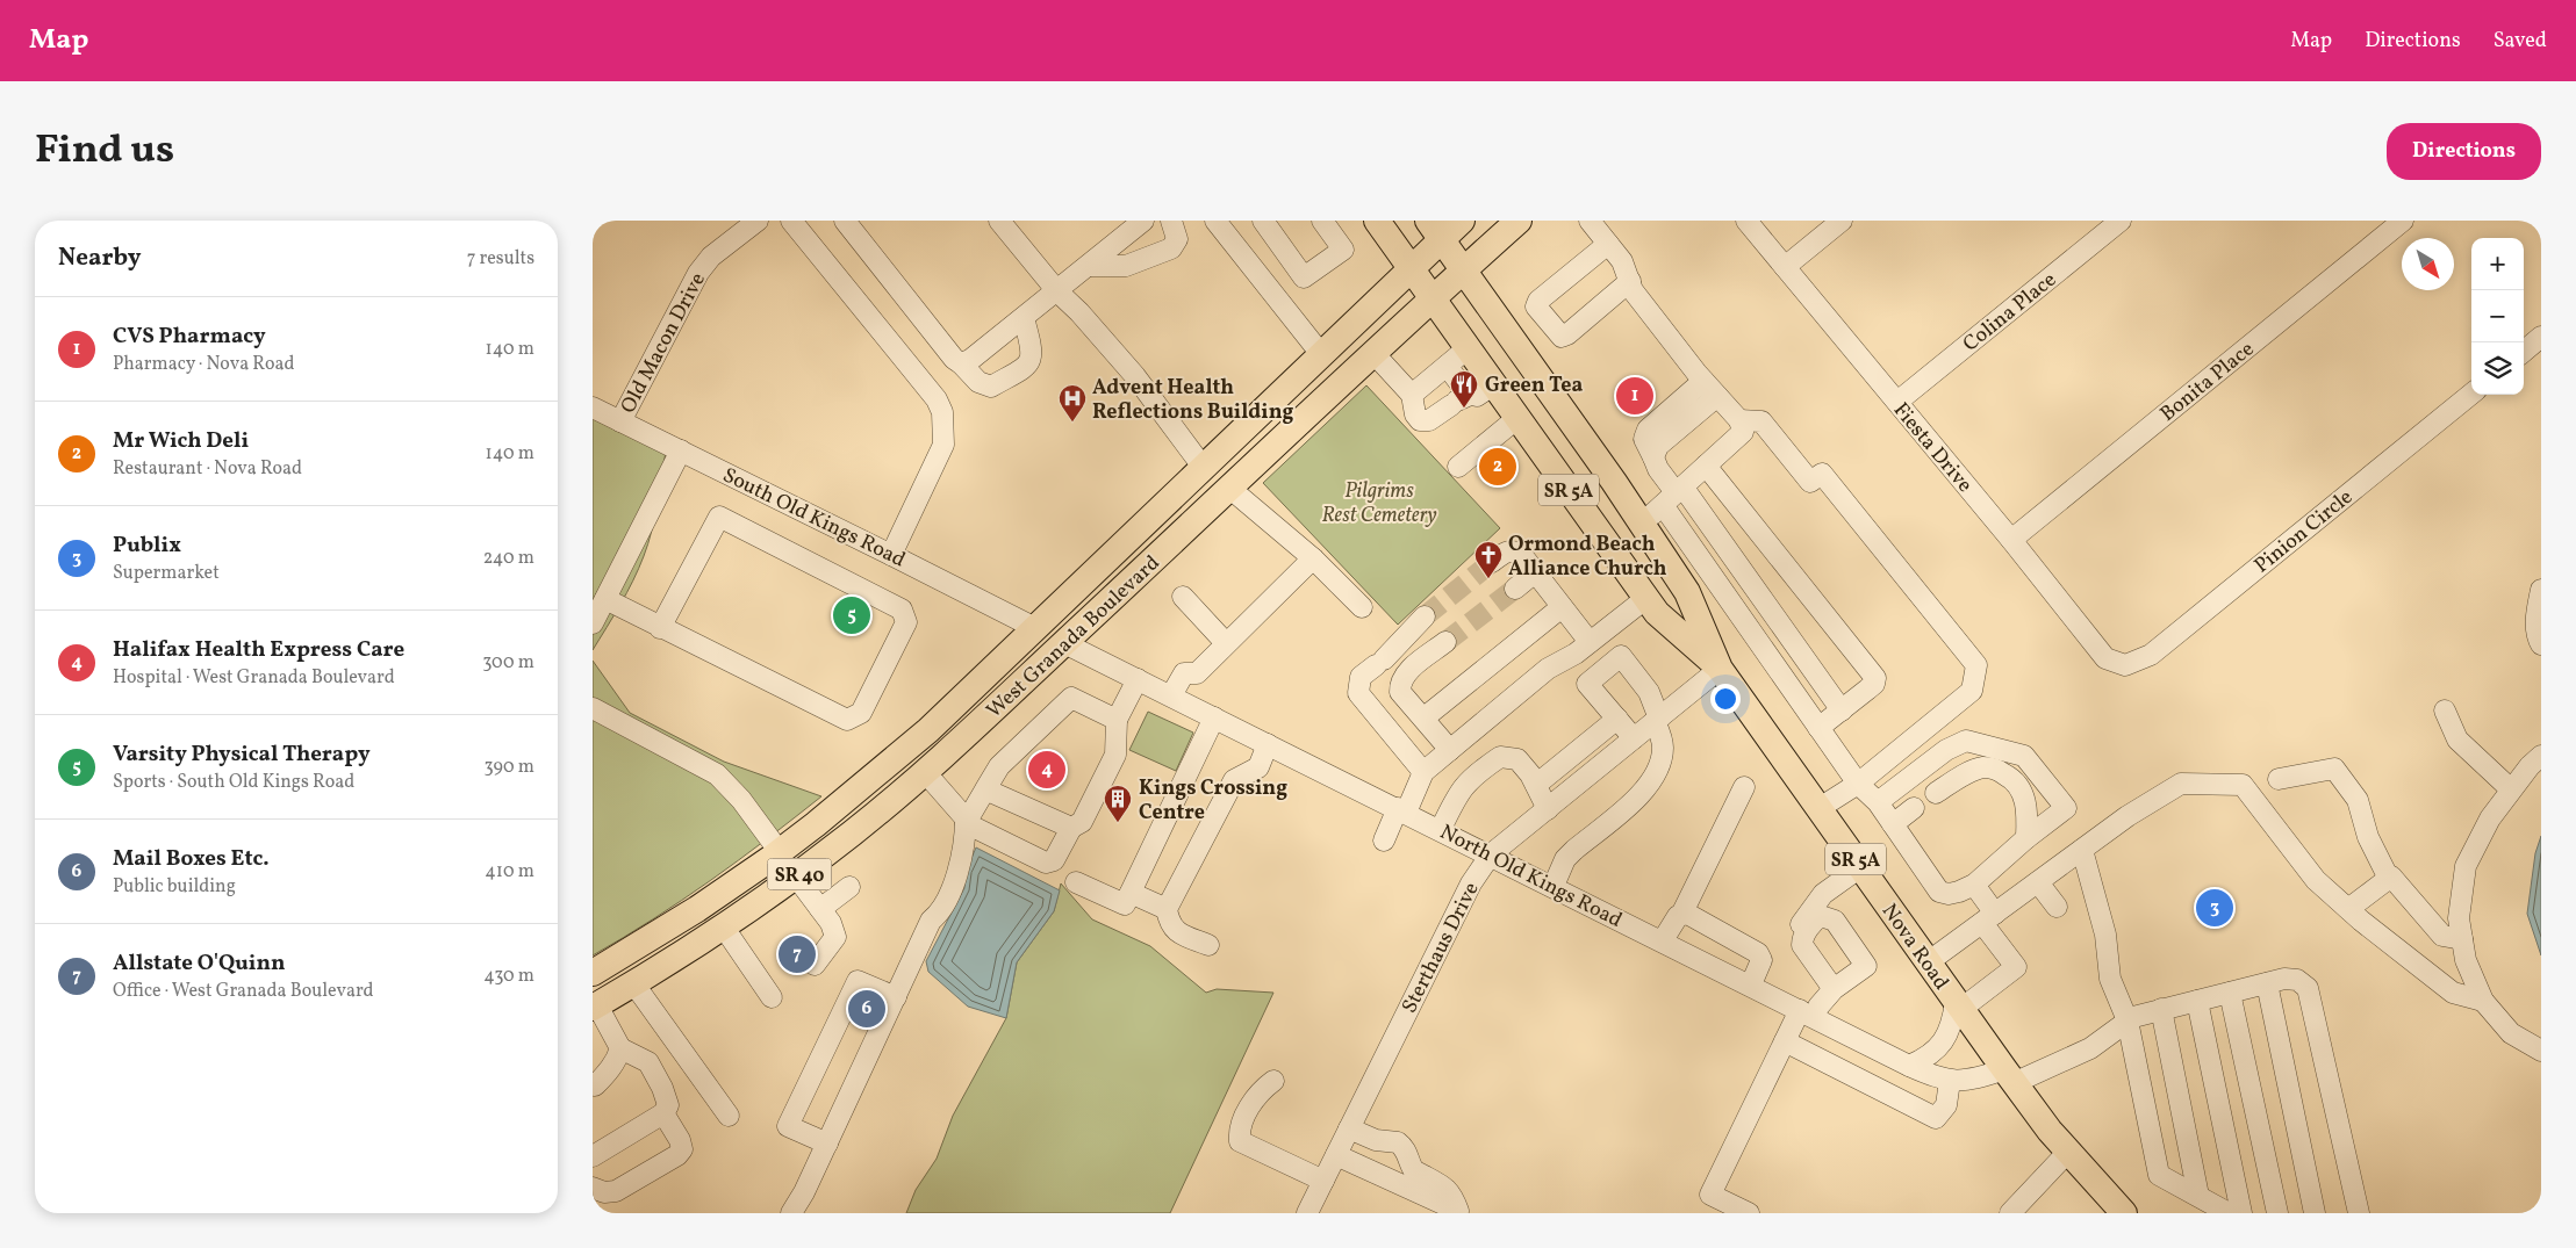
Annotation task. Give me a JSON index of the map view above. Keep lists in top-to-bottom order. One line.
{"streets":{"main road":["SR 5A","West Granada Boulevard","SR 40","Nova Road"],"street":["Colina Place","Old Macon Drive","Bonita Place","Fiesta Drive","South Old Kings Road","Pinion Circle","North Old Kings Road","Sterthaus Drive"]},"crossings":[["Colina Place","Fiesta Drive"],["Old Macon Drive","South Old Kings Road"],["Bonita Place","Fiesta Drive"],["Fiesta Drive","Pinion Circle"],["SR 5A","West Granada Boulevard"],["SR 5A","Nova Road"],["South Old Kings Road","West Granada Boulevard"],["West Granada Boulevard","North Old Kings Road"],["West Granada Boulevard","Nova Road"],["North Old Kings Road","Nova Road"],["North Old Kings Road","Sterthaus Drive"],["Nova Road","Sterthaus Drive"]],"parks":["Pilgrims Rest Cemetery"],"places":{"restaurant":["Green Tea"],"hospital":["Advent Health Reflections Building"],"church":["Ormond Beach Alliance Church"],"building":["Kings Crossing Centre"]},"north":"bottom right","page":{"header":"Map","nav":["Map","Directions","Saved"],"title":"Find us","buttons":"Directions","heading":["Nearby","7 results"],"map_buttons":["+","−"],"list":[{"mark":"1","name":"CVS Pharmacy","note":"Pharmacy · Nova Road","value":"140 m"},{"mark":"2","name":"Mr Wich Deli","note":"Restaurant · Nova Road","value":"140 m"},{"mark":"3","name":"Publix","note":"Supermarket","value":"240 m"},{"mark":"4","name":"Halifax Health Express Care","note":"Hospital · West Granada Boulevard","value":"300 m"},{"mark":"5","name":"Varsity Physical Therapy","note":"Sports · South Old Kings Road","value":"390 m"},{"mark":"6","name":"Mail Boxes Etc.","note":"Public building","value":"410 m"},{"mark":"7","name":"Allstate O'Quinn","note":"Office · West Granada Boulevard","value":"430 m"}],"pins":["1","2","5","4","3","7","6"]}}
